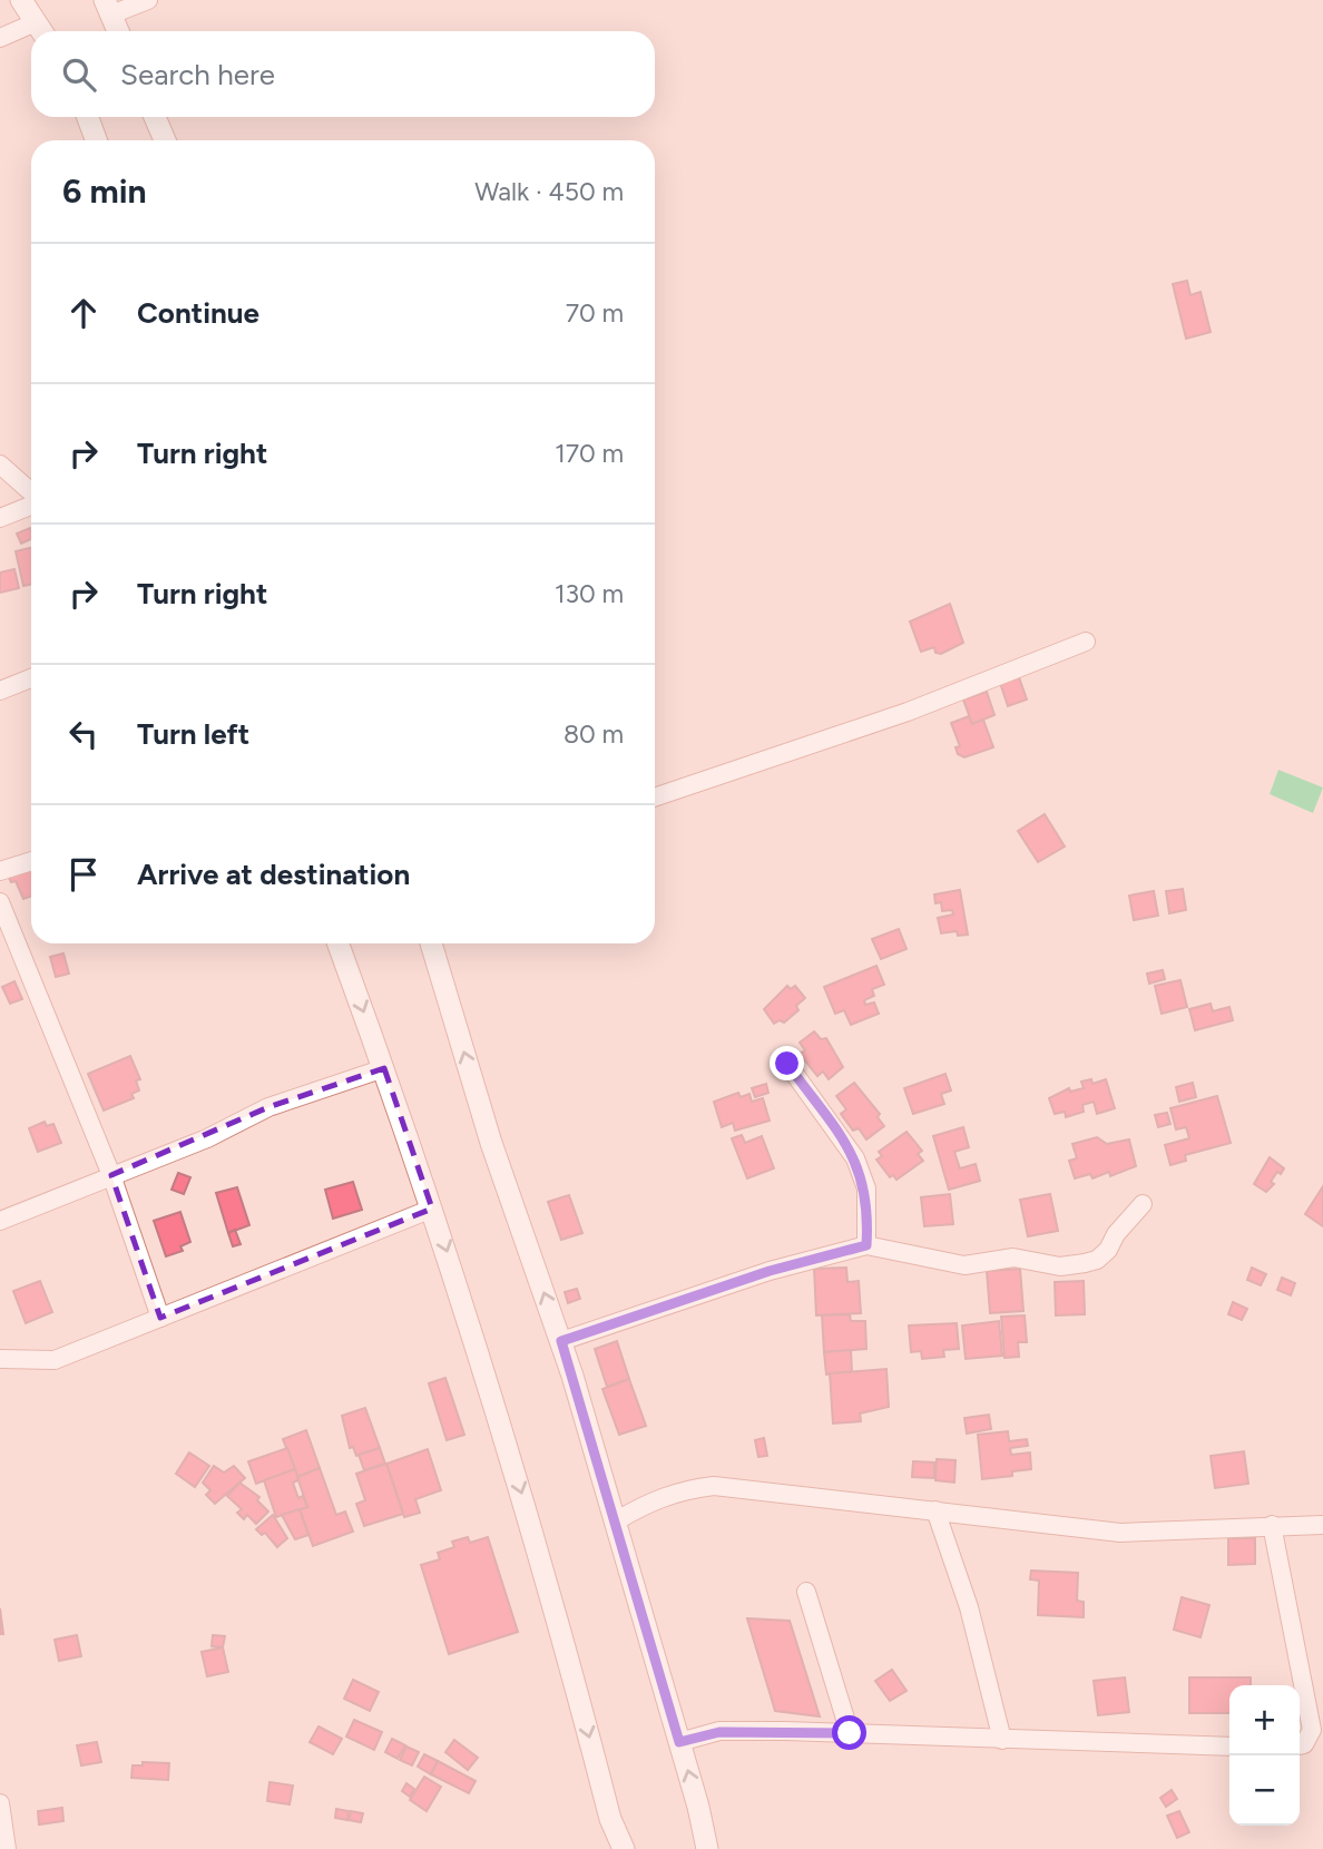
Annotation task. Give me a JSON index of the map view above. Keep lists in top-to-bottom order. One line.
{"page":{"search":"Search here","heading":["6 min","Walk · 450 m"],"list":[["Continue","70 m"],["Turn right","170 m"],["Turn right","130 m"],["Turn left","80 m"],"Arrive at destination"],"map_buttons":["+","−"]}}
